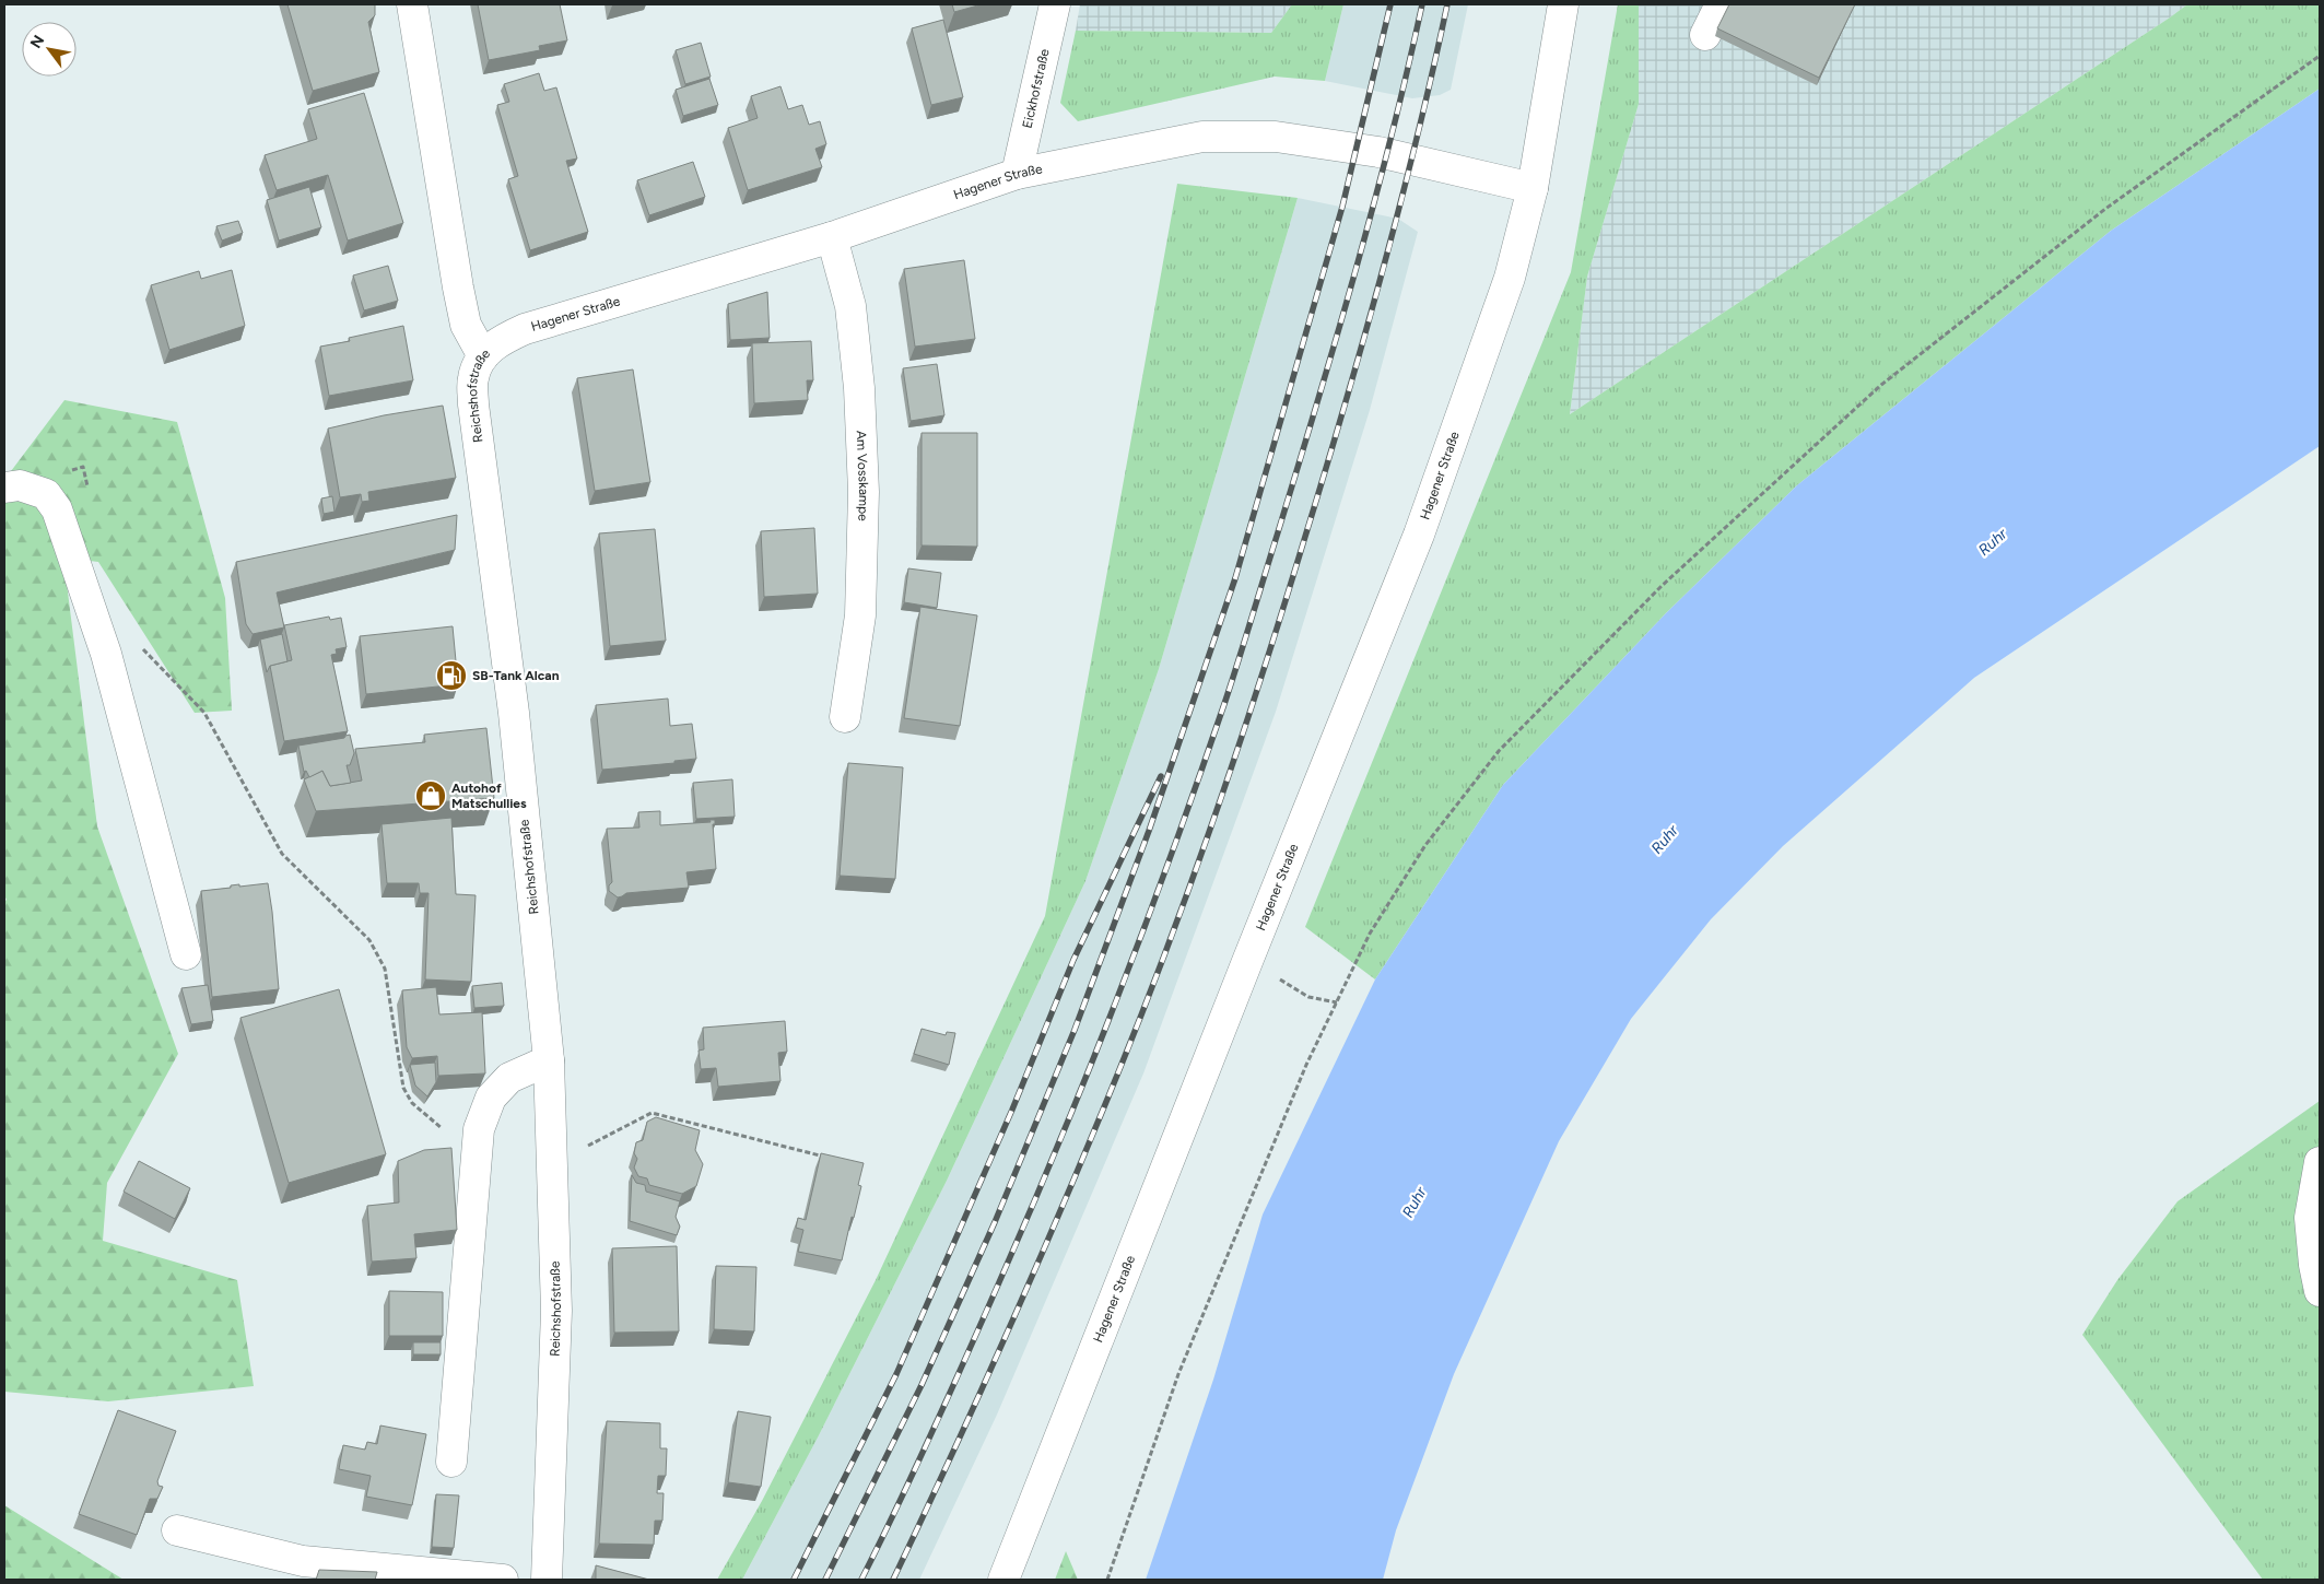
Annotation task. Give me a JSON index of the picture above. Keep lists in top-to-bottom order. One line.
{"streets":{"street":["Eickhofstraße","Hagener Straße","Reichshofstraße","Am Vosskampe"]},"crossings":[["Eickhofstraße","Hagener Straße"],["Hagener Straße","Reichshofstraße"],["Hagener Straße","Am Vosskampe"]],"water":["Ruhr"],"places":{"fuel station":["SB-Tank Alcan"],"shop":["Autohof Matschullies"]},"north":"top left"}
